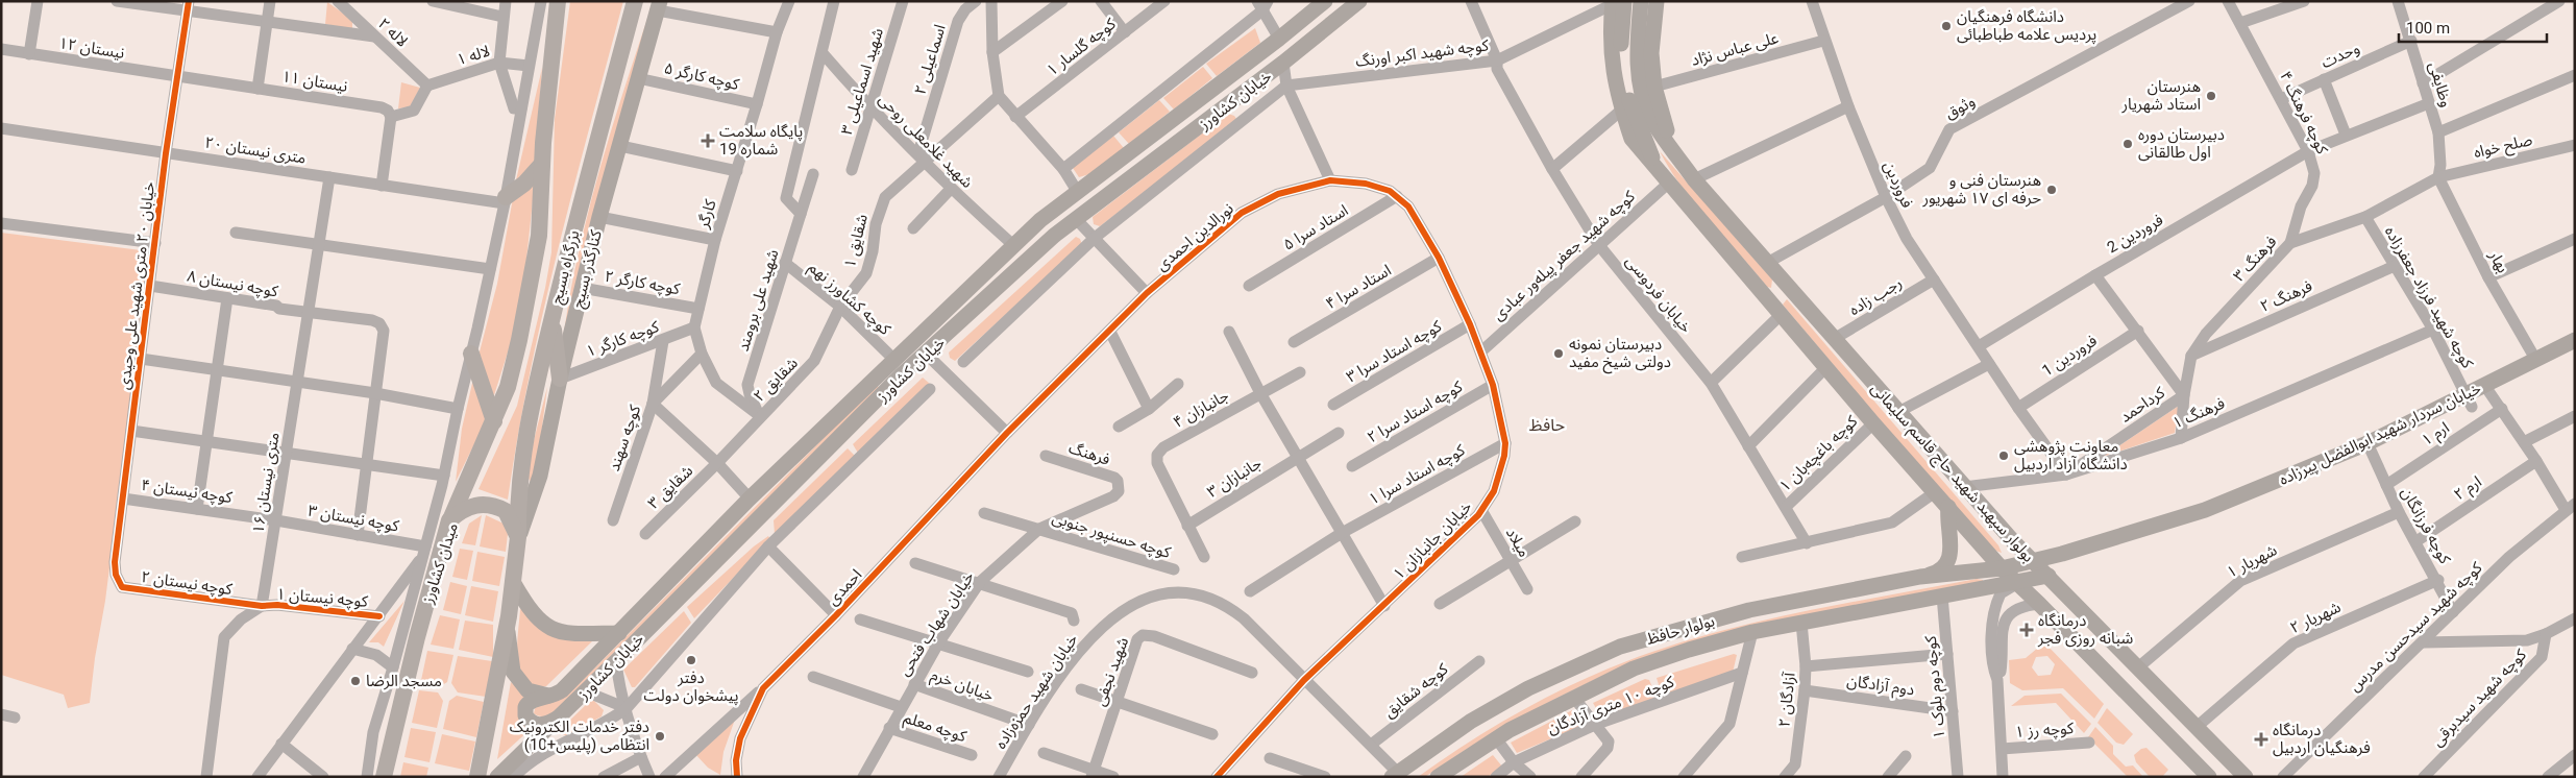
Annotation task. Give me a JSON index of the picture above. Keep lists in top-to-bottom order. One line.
{"streets":{"highway":["بزرگراه بسیج","میدان کشاورز"],"main road":["خیابان کشاورز","کنارگذر بسیج","خیابان سردار شهید ابوالفضل پیرزاده","بولوار سپهبد شهید حاج قاسم سلیمانی","بولوار حافظ"],"street":["لاله ۲","کوچه گلسار ۱","نیستان ۱۲","علی عباس نژاد","کوچه شهید اکبر اورنگ","لاله ۱","وحدت","اسماعیلی ۲","کوچه کارگر ۵","نیستان ۱۱","شهید اسماعیلی ۳","وظایفی","وثوق","کوچه فرهنگ ۴","شهید غلامعلی روحی","صلح خواه","۲۰ متری نیستان","فروردین","کارگر","استاد سرا ۵","فروردین 2","نورالدین احمدی","شقایق ۱","کوچه شهید جعفر پیله‌ور عبادی","فرهنگ ۳","بهار","کوچه کارگر ۲","کوچه نیستان ۸","خیابان ۲۰ متری شهید علی وحیدی","استاد سرا ۴","خیابان فردوسی","رجب زاده","فرهنگ ۲","کوچه شهید فرزاد جعفرزاده","کوچه کشاورز نهم","شهید علی برومند","کوچه کارگر ۱","کوچه استاد سرا ۳","فروردین 1","شقایق ۲","کرداحمد","جانبازان ۴","کوچه استاد سرا ۲","فرهنگ ۱","ارم ۱","کوچه سهند","فرهنگ","کوچه باغچه‌بان ١","کوچه استاد سرا ۱","جانبازان ۳","۱۶ متری نیستان","شقایق ۳","ارم ۲","کوچه نیستان ۴","کوچه نیستان ۳","کوچه فرزانگان","کوچه حسنپور جنوبی","خیابان جانبازان ۱","میلاد","شهریار ۱","کوچه نیستان ۲","احمدی","کوچه نیستان ۱","شهریار ۲","خیابان شهاب فتحی","کوچه شهید سیدحسن مدرس","شهید نجفی","خیابان خرم","دوم آزادگان","کوچه دوم بلوک ۱","کوچه شقایق","خیابان شهید حمزه‌زاده","کوچه شهید سیدبرقی","آزادگان ۲","کوچه ۱۰ متری آزادگان","کوچه معلم","کوچه رز ۱"]},"crossings":[["لاله ۲","لاله ۱"],["نیستان ۱۲","نیستان ۱۱"],["نیستان ۱۲","خیابان ۲۰ متری شهید علی وحیدی"],["علی عباس نژاد","فروردین"],["کوچه شهید اکبر اورنگ","خیابان فردوسی"],["کوچه شهید اکبر اورنگ","بولوار سپهبد شهید حاج قاسم سلیمانی"],["وحدت","وظایفی"],["وحدت","کوچه فرهنگ ۴"],["اسماعیلی ۲","شهید غلامعلی روحی"],["اسماعیلی ۲","شقایق ۱"],["کوچه کارگر ۵","کارگر"],["کوچه کارگر ۵","کنارگذر بسیج"],["نیستان ۱۱","خیابان ۲۰ متری شهید علی وحیدی"],["شهید اسماعیلی ۳","شهید غلامعلی روحی"],["وظایفی","صلح خواه"],["وظایفی","فروردین 2"],["وظایفی","فرهنگ ۳"],["وظایفی","بهار"],["خیابان کشاورز","شهید غلامعلی روحی"],["خیابان کشاورز","کوچه کشاورز نهم"],["وثوق","فروردین"],["وثوق","بولوار سپهبد شهید حاج قاسم سلیمانی"],["کوچه فرهنگ ۴","فروردین 2"],["کوچه فرهنگ ۴","فرهنگ ۳"],["شهید غلامعلی روحی","شقایق ۱"],["صلح خواه","فرهنگ ۳"],["صلح خواه","بهار"],["۲۰ متری نیستان","خیابان ۲۰ متری شهید علی وحیدی"],["۲۰ متری نیستان","۱۶ متری نیستان"],["فروردین","فروردین 2"],["فروردین","رجب زاده"],["فروردین","فروردین 1"],["فروردین","کرداحمد"],["فروردین","فرهنگ ۱"],["کارگر","کوچه کارگر ۲"],["کارگر","شهید علی برومند"],["کارگر","کوچه کارگر ۱"],["کارگر","شقایق ۲"],["کارگر","کوچه سهند"],["استاد سرا ۵","نورالدین احمدی"],["نورالدین احمدی","استاد سرا ۴"],["نورالدین احمدی","کوچه استاد سرا ۳"],["نورالدین احمدی","خیابان جانبازان ۱"],["نورالدین احمدی","احمدی"],["شقایق ۱","کوچه کشاورز نهم"],["شقایق ۱","شقایق ۲"],["کوچه شهید جعفر پیله‌ور عبادی","خیابان فردوسی"],["کوچه شهید جعفر پیله‌ور عبادی","بولوار سپهبد شهید حاج قاسم سلیمانی"],["کوچه شهید جعفر پیله‌ور عبادی","خیابان جانبازان ۱"],["فرهنگ ۳","بهار"],["فرهنگ ۳","فرهنگ ۲"],["فرهنگ ۳","کوچه شهید فرزاد جعفرزاده"],["فرهنگ ۳","کرداحمد"],["فرهنگ ۳","فرهنگ ۱"],["بهار","خیابان سردار شهید ابوالفضل پیرزاده"],["بزرگراه بسیج","کنارگذر بسیج"],["بزرگراه بسیج","میدان کشاورز"],["کنارگذر بسیج","کوچه کارگر ۲"],["کنارگذر بسیج","کوچه کارگر ۱"],["کنارگذر بسیج","میدان کشاورز"],["کوچه نیستان ۸","خیابان ۲۰ متری شهید علی وحیدی"],["کوچه نیستان ۸","۱۶ متری نیستان"],["خیابان ۲۰ متری شهید علی وحیدی","کوچه نیستان ۴"],["خیابان ۲۰ متری شهید علی وحیدی","کوچه نیستان ۲"],["خیابان فردوسی","کوچه باغچه‌بان ١"],["رجب زاده","بولوار سپهبد شهید حاج قاسم سلیمانی"],["فرهنگ ۲","کوچه شهید فرزاد جعفرزاده"],["کوچه شهید فرزاد جعفرزاده","فرهنگ ۱"],["کوچه شهید فرزاد جعفرزاده","خیابان سردار شهید ابوالفضل پیرزاده"],["کوچه کشاورز نهم","شهید علی برومند"],["کوچه کشاورز نهم","شقایق ۲"],["شهید علی برومند","شقایق ۲"],["کوچه استاد سرا ۳","خیابان جانبازان ۱"],["شقایق ۲","شقایق ۳"],["کرداحمد","فرهنگ ۱"],["جانبازان ۴","جانبازان ۳"],["کوچه استاد سرا ۲","خیابان جانبازان ۱"],["فرهنگ ۱","بولوار سپهبد شهید حاج قاسم سلیمانی"],["خیابان سردار شهید ابوالفضل پیرزاده","بولوار سپهبد شهید حاج قاسم سلیمانی"],["خیابان سردار شهید ابوالفضل پیرزاده","کوچه فرزانگان"],["خیابان سردار شهید ابوالفضل پیرزاده","بولوار حافظ"],["ارم ۱","کوچه فرزانگان"],["فرهنگ","خیابان شهاب فتحی"],["کوچه باغچه‌بان ١","بولوار سپهبد شهید حاج قاسم سلیمانی"],["بولوار سپهبد شهید حاج قاسم سلیمانی","شهریار ۱"],["بولوار سپهبد شهید حاج قاسم سلیمانی","شهریار ۲"],["بولوار سپهبد شهید حاج قاسم سلیمانی","بولوار حافظ"],["کوچه استاد سرا ۱","خیابان جانبازان ۱"],["۱۶ متری نیستان","کوچه نیستان ۴"],["۱۶ متری نیستان","کوچه نیستان ۳"],["۱۶ متری نیستان","کوچه نیستان ۲"],["۱۶ متری نیستان","کوچه نیستان ۱"],["ارم ۲","کوچه فرزانگان"],["کوچه نیستان ۴","کوچه نیستان ۳"],["کوچه فرزانگان","شهریار ۱"],["کوچه فرزانگان","شهریار ۲"],["کوچه فرزانگان","کوچه شهید سیدحسن مدرس"],["کوچه حسنپور جنوبی","خیابان شهاب فتحی"],["خیابان جانبازان ۱","میلاد"],["خیابان جانبازان ۱","خیابان شهید حمزه‌زاده"],["کوچه نیستان ۲","کوچه نیستان ۱"],["خیابان شهاب فتحی","خیابان خرم"],["خیابان شهاب فتحی","کوچه معلم"],["کوچه شهید سیدحسن مدرس","کوچه شهید سیدبرقی"],["بولوار حافظ","کوچه دوم بلوک ۱"],["بولوار حافظ","خیابان شهید حمزه‌زاده"],["بولوار حافظ","آزادگان ۲"],["خیابان خرم","خیابان شهید حمزه‌زاده"],["دوم آزادگان","کوچه دوم بلوک ۱"],["دوم آزادگان","آزادگان ۲"],["کوچه شقایق","خیابان شهید حمزه‌زاده"]],"districts":["حافظ"],"places":{"other":["دانشگاه فرهنگیان پردیس علامه طباطبائی","هنرستان استاد شهریار","دبیرستان دوره اول طالقانی","هنرستان فنی و حرفه ای ۱۷ شهریور","دبیرستان نمونه دولتی شیخ مفید","معاونت پژوهشی دانشگاه آزاد اردبیل","دفتر پیشخوان دولت","مسجد الرضا","دفتر خدمات الکترونیک انتظامی (پلیس+10)"],"health":["پایگاه سلامت شماره 19","درمانگاه شبانه روزی فجر","درمانگاه فرهنگیان اردبیل"]},"scale_bar":"100 m"}
